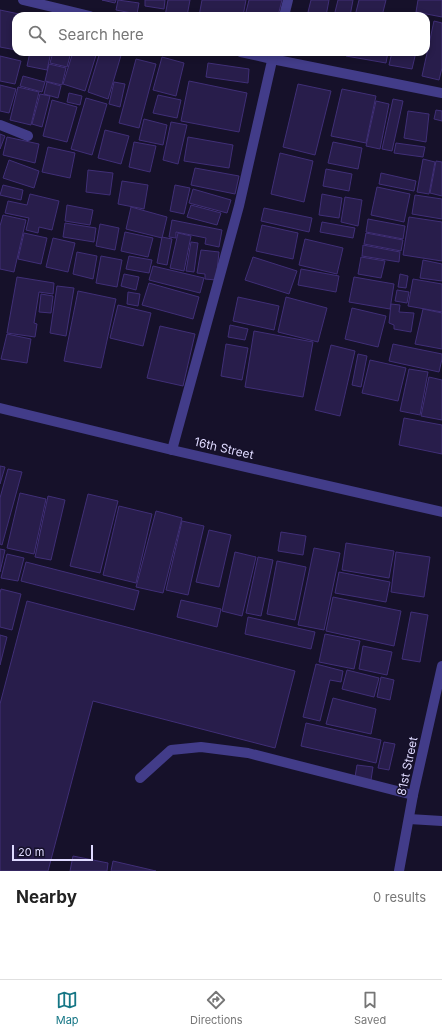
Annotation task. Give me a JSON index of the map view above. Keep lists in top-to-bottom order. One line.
{"streets":{"street":["16th Street","81st Street"]},"scale_bar":"20 m","page":{"search":"Search here","scale":"20 m","heading":["Nearby","0 results"],"nav":["Map","Directions","Saved"]}}
